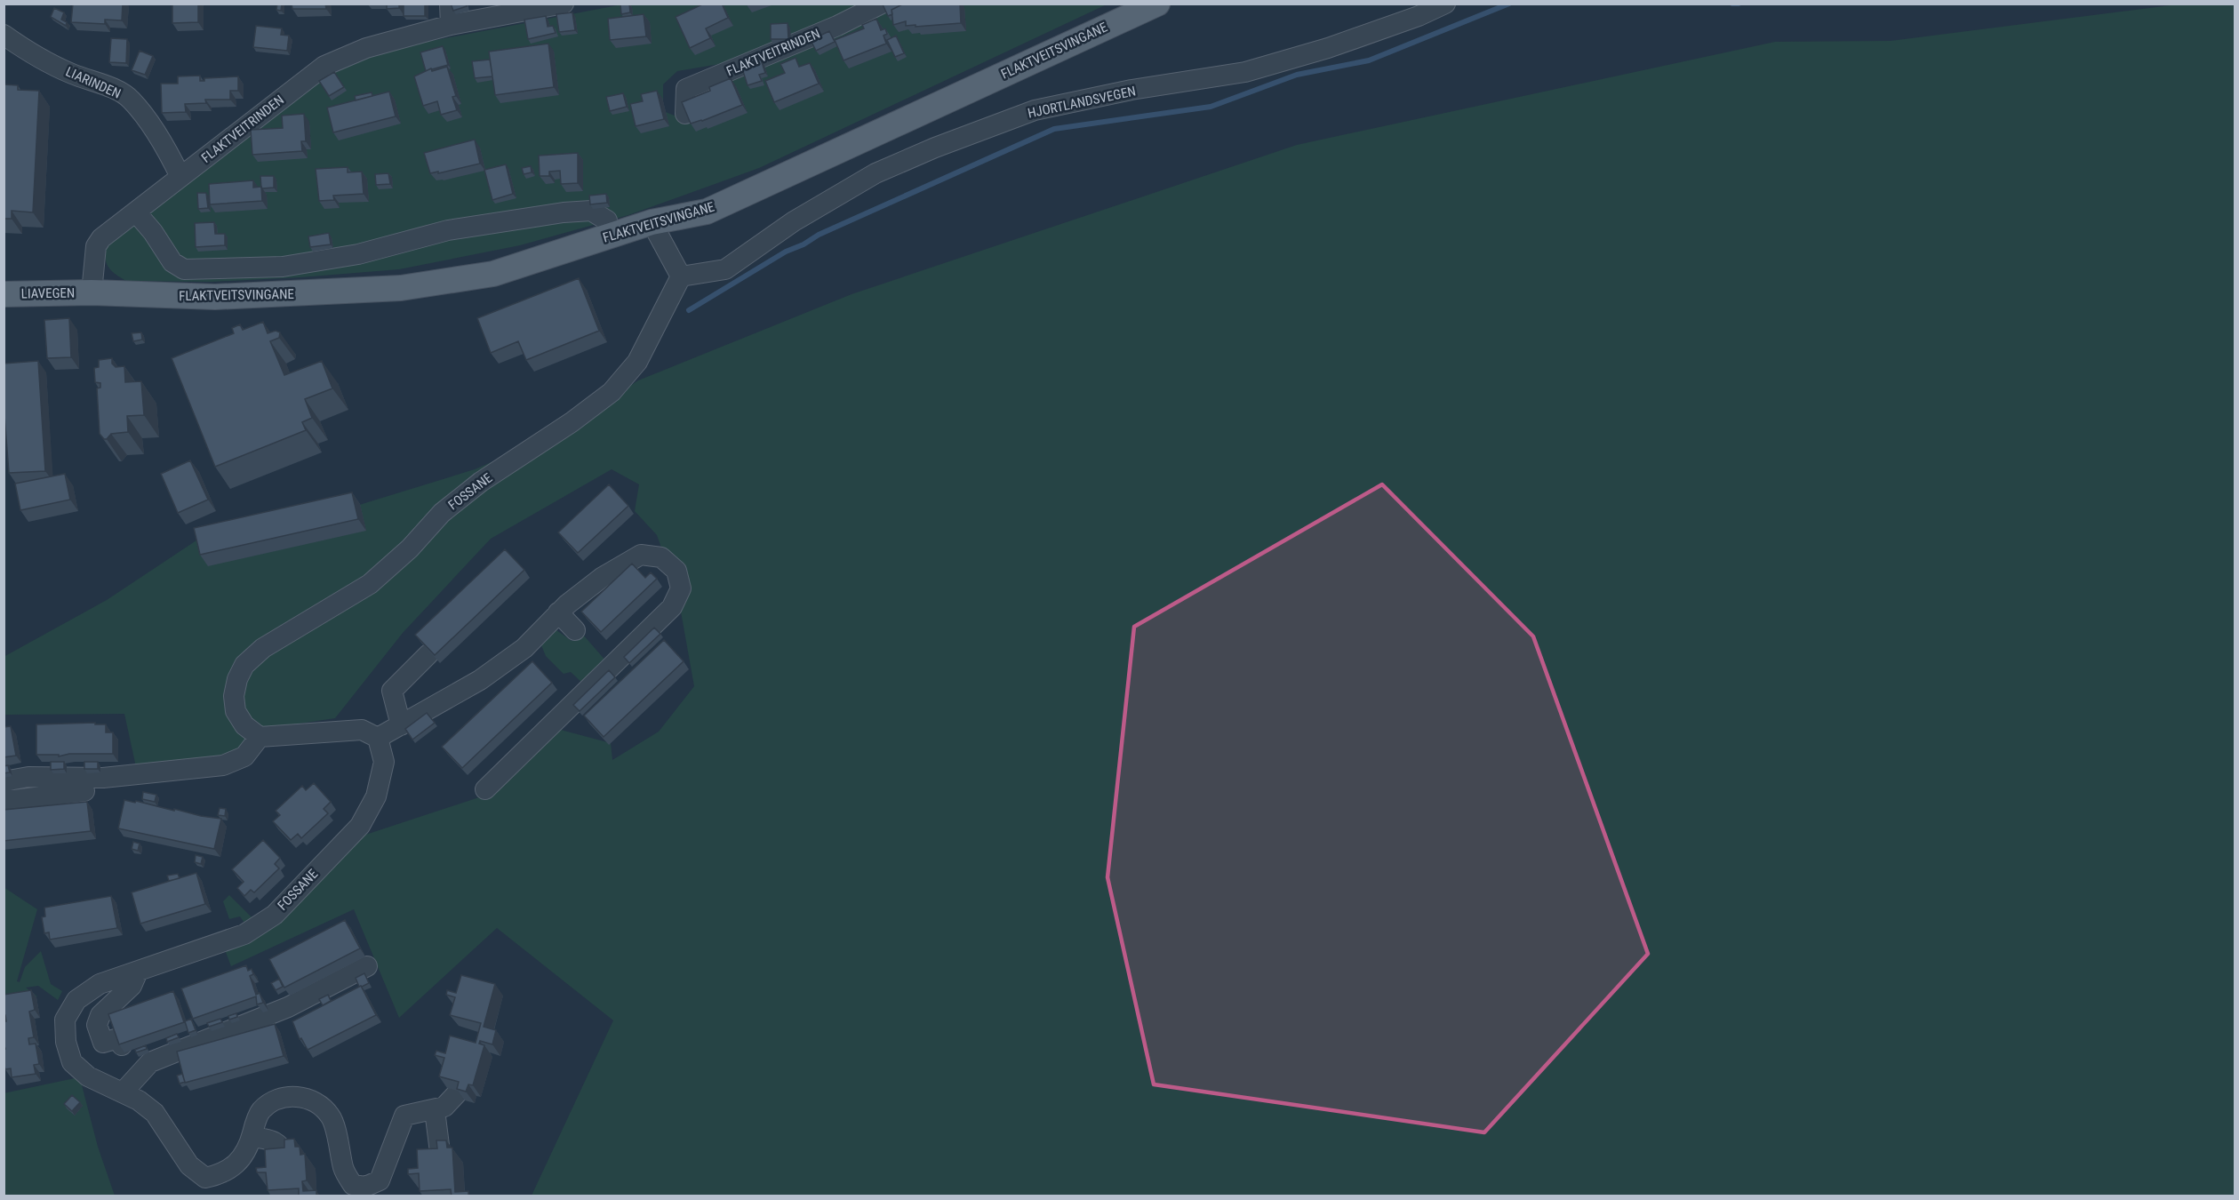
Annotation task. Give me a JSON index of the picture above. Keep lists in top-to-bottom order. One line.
{"streets":{"main road":["FLAKTVEITSVINGANE","LIAVEGEN"],"street":["FLAKTVEITRINDEN","LIARINDEN","HJORTLANDSVEGEN","FOSSANE"]},"crossings":[["FLAKTVEITSVINGANE","FLAKTVEITRINDEN"],["FLAKTVEITSVINGANE","LIAVEGEN"],["FLAKTVEITRINDEN","LIARINDEN"],["FLAKTVEITRINDEN","LIAVEGEN"],["HJORTLANDSVEGEN","FOSSANE"]]}
